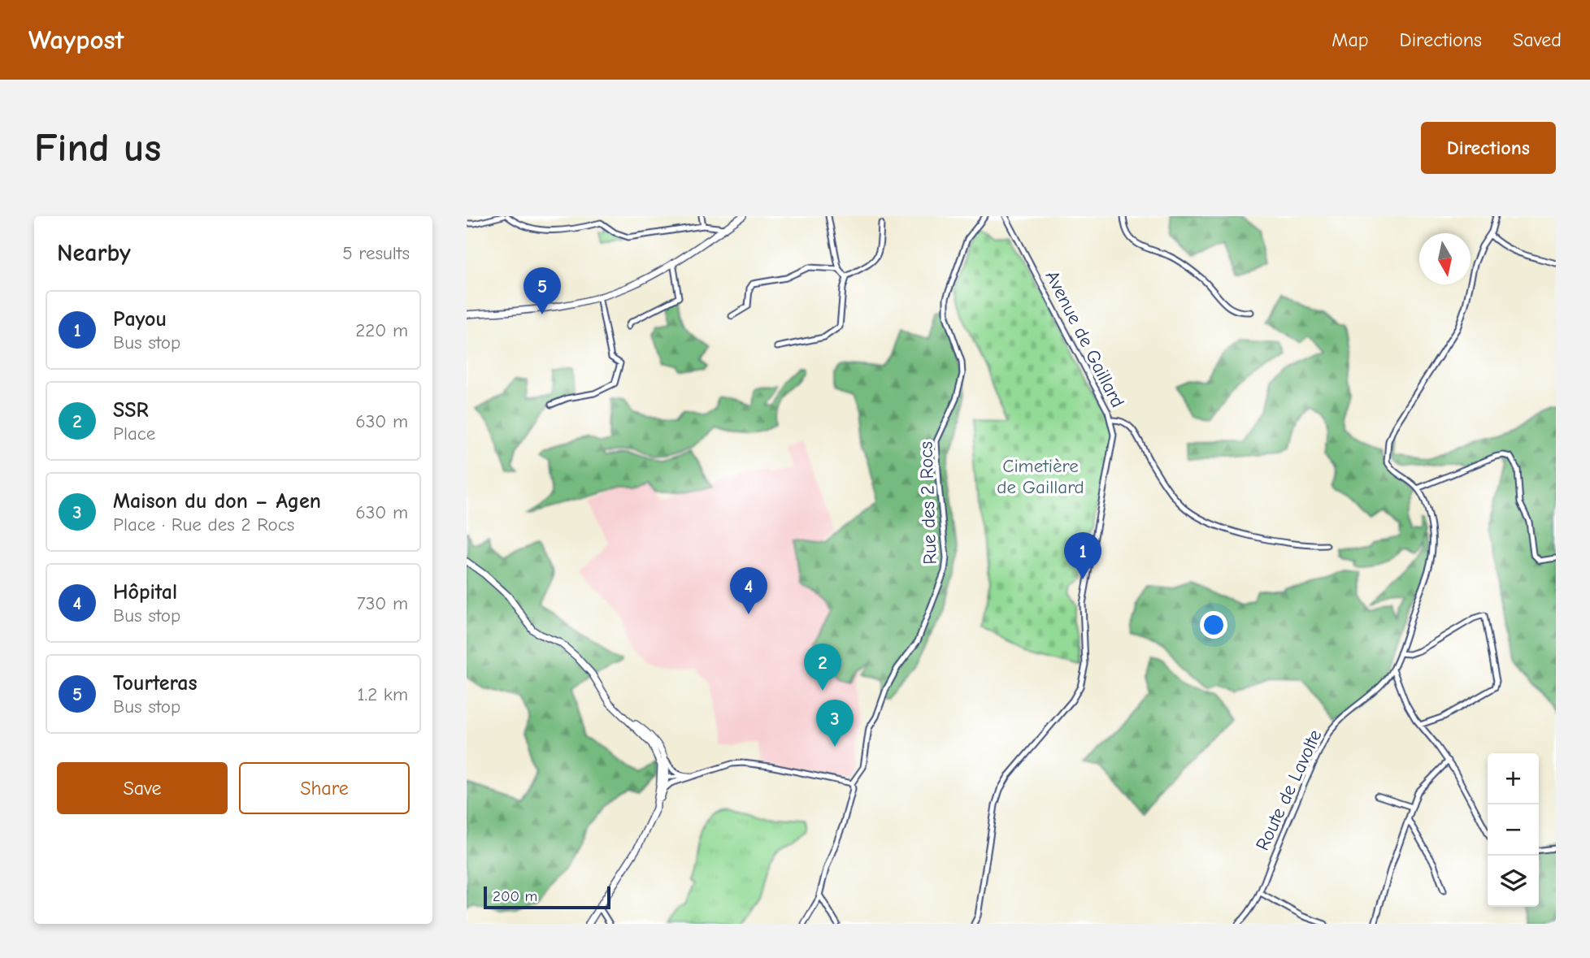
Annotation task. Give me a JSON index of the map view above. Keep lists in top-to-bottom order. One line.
{"streets":{"street":["Avenue de Gaillard","Rue des 2 Rocs","Route de Lavolte"]},"parks":["Cimetière de Gaillard"],"scale_bar":"200 m","north":"bottom","page":{"header":"Waypost","nav":["Map","Directions","Saved"],"buttons":["Directions",["Save","Share"]],"title":"Find us","heading":["Nearby","5 results"],"pins":["5","1","4","2","3"],"list":[{"mark":"1","name":"Payou","note":"Bus stop","value":"220 m"},{"mark":"2","name":"SSR","note":"Place","value":"630 m"},{"mark":"3","name":"Maison du don – Agen","note":"Place · Rue des 2 Rocs","value":"630 m"},{"mark":"4","name":"Hôpital","note":"Bus stop","value":"730 m"},{"mark":"5","name":"Tourteras","note":"Bus stop","value":"1.2 km"}],"map_buttons":["+","−"],"scale":"200 m"}}
